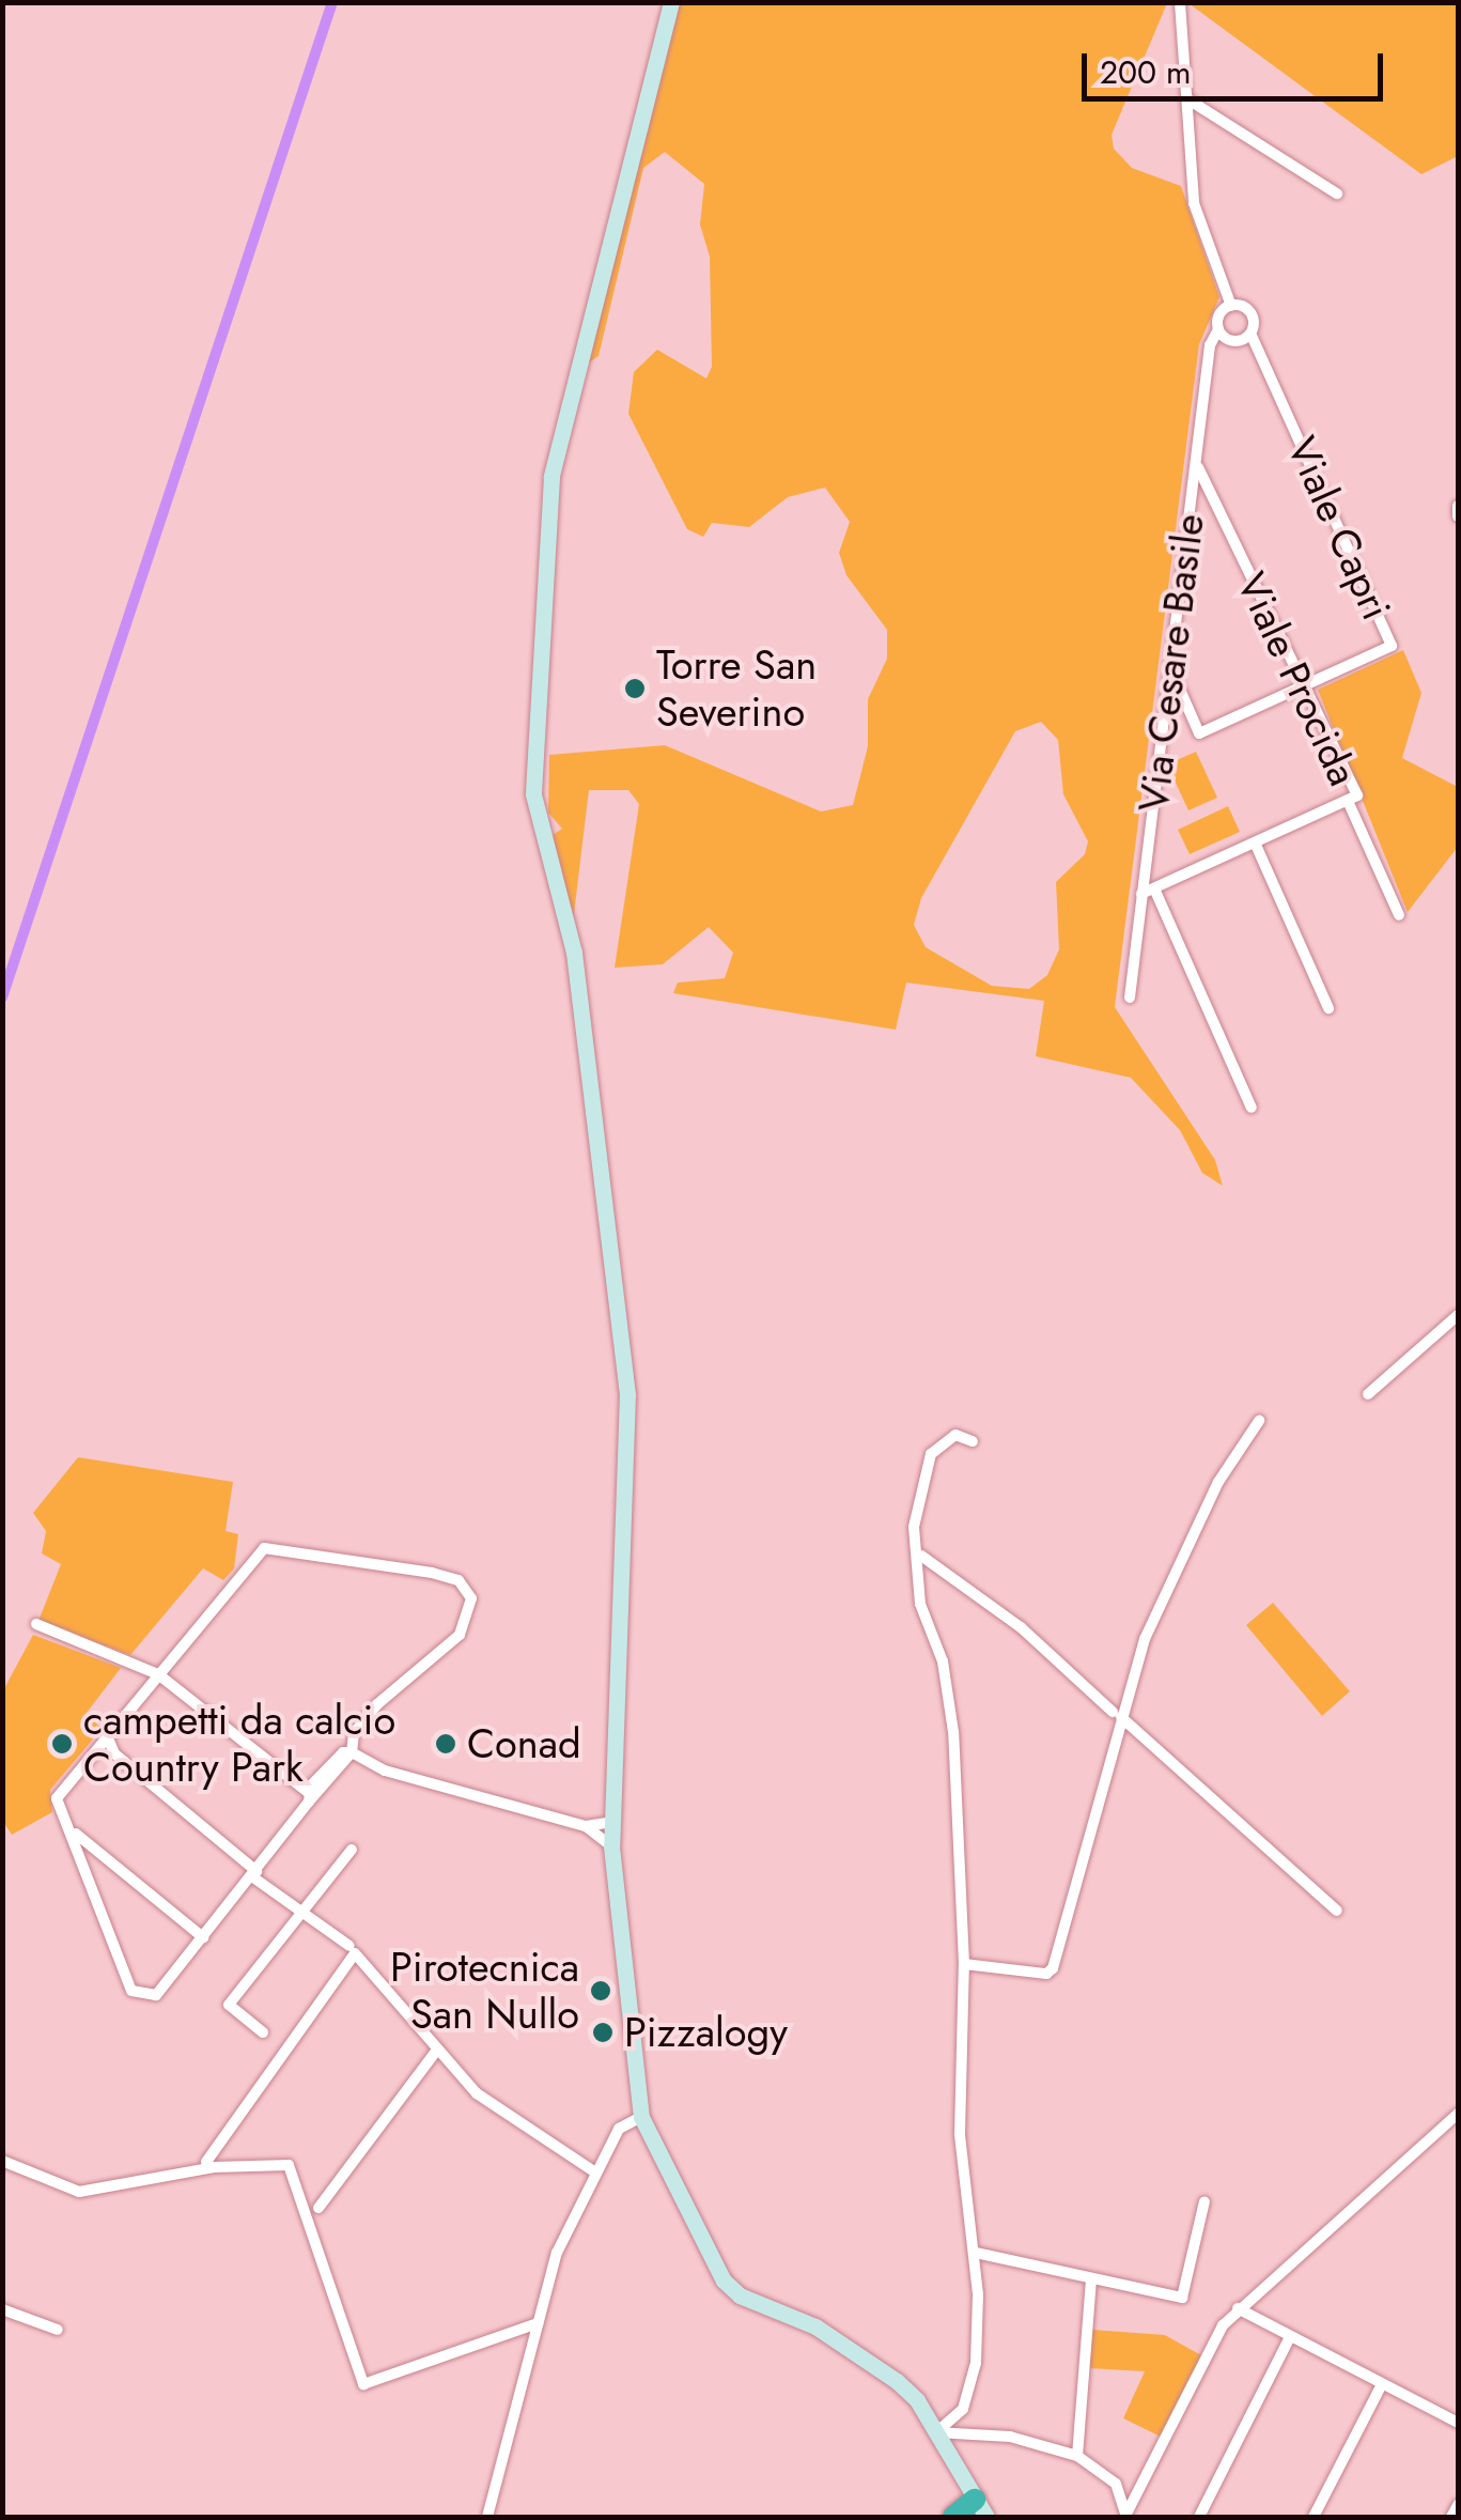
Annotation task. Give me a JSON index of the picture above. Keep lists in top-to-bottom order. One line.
{"streets":{"street":["Viale Capri","Via Cesare Basile","Viale Procida"]},"crossings":[["Viale Capri","Via Cesare Basile"],["Viale Capri","Viale Procida"],["Via Cesare Basile","Viale Procida"]],"places":["Torre San Severino","campetti da calcio Country Park","Conad","Pirotecnica San Nullo","Pizzalogy"],"scale_bar":"200 m"}
